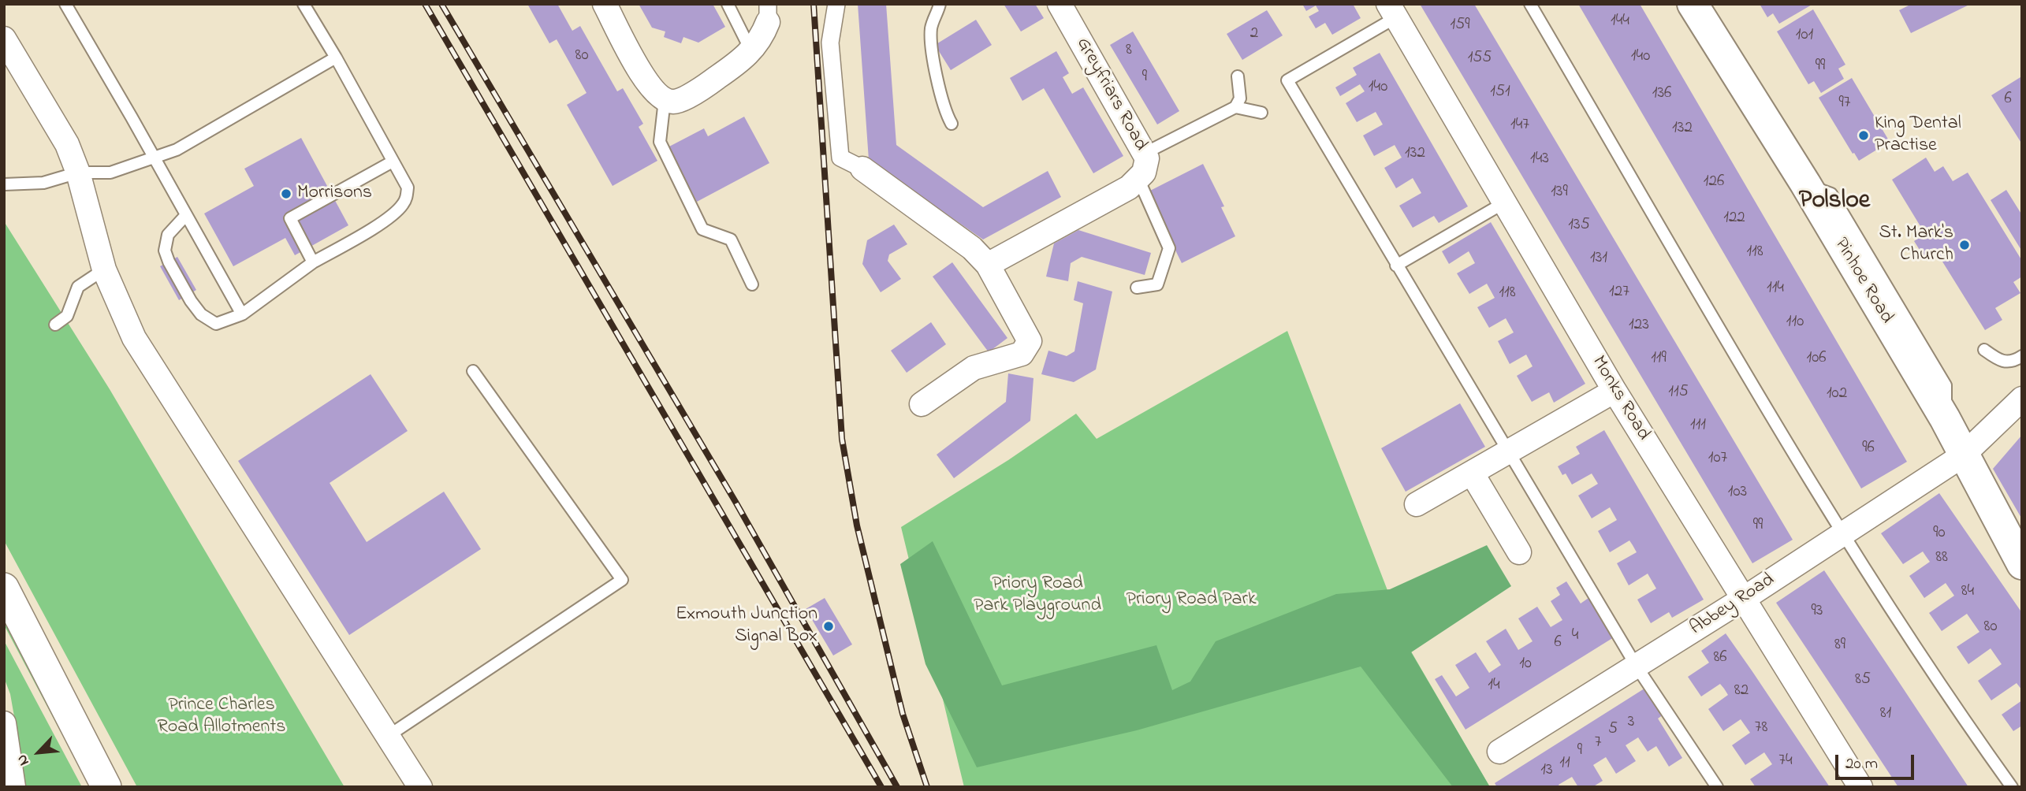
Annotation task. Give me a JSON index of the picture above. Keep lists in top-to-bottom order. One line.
{"streets":{"main road":["Pinhoe Road"],"street":["Greyfriars Road","Monks Road","Abbey Road"]},"crossings":[["Pinhoe Road","Abbey Road"],["Monks Road","Abbey Road"]],"districts":["Polsloe"],"parks":["Priory Road Park Playground","Priory Road Park","Prince Charles Road Allotments"],"places":["King Dental Practise","Morrisons","St. Mark's Church","Exmouth Junction Signal Box"],"house_numbers":["144","159","2","101","8","80","140","155","99","9","140","151","136","6","97","147","132","132","143","126","139","122","135","118","131","114","127","118","110","123","119","106","115","102","111","96","107","103","99","90","88","84","93","80","4","6","89","86","10","85","14","82","81","3","78","5","7","9","74","11","13"],"scale_bar":"20 m","north":"bottom left"}
